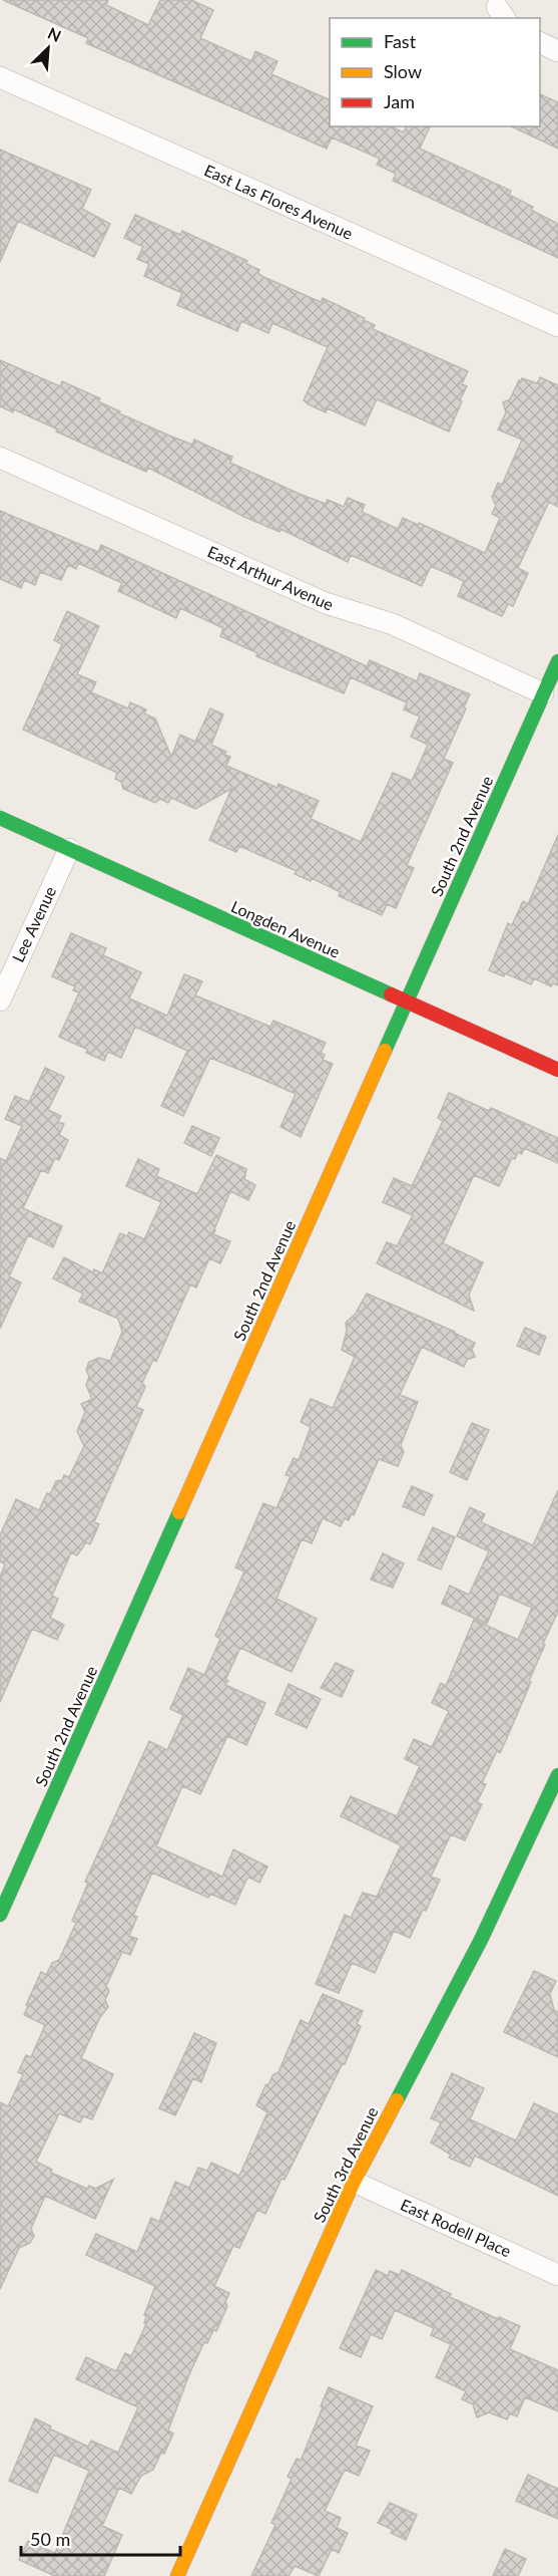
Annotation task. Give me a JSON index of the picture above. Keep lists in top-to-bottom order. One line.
{"streets":{"street":["East Las Flores Avenue","East Arthur Avenue","South 2nd Avenue","Lee Avenue","Longden Avenue","South 3rd Avenue","East Rodell Place"]},"crossings":[["East Arthur Avenue","South 2nd Avenue"],["South 2nd Avenue","Longden Avenue"],["Lee Avenue","Longden Avenue"],["South 3rd Avenue","East Rodell Place"]],"legend":["Fast","Slow","Jam"],"scale_bar":"50 m","north":"top right"}
